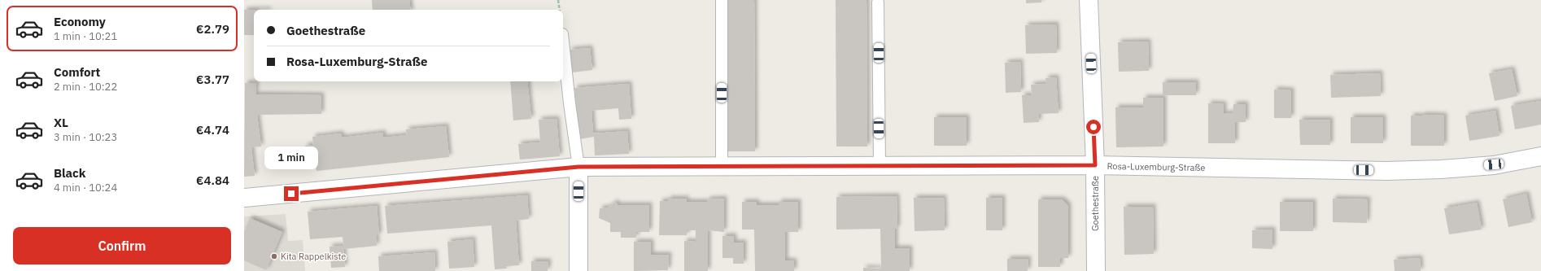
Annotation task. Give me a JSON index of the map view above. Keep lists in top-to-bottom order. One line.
{"streets":{"street":["Rosa-Luxemburg-Straße","Goethestraße"]},"crossings":[["Rosa-Luxemburg-Straße","Goethestraße"]],"places":["Kita Rappelkiste"],"page":{"list":[{"name":"Economy","note":"1 min · 10:21","value":"€2.79"},{"name":"Comfort","note":"2 min · 10:22","value":"€3.77"},{"name":"XL","note":"3 min · 10:23","value":"€4.74"},{"name":"Black","note":"4 min · 10:24","value":"€4.84"}],"banner":["Goethestraße","Rosa-Luxemburg-Straße"],"bubble":"1 min","buttons":"Confirm"}}
